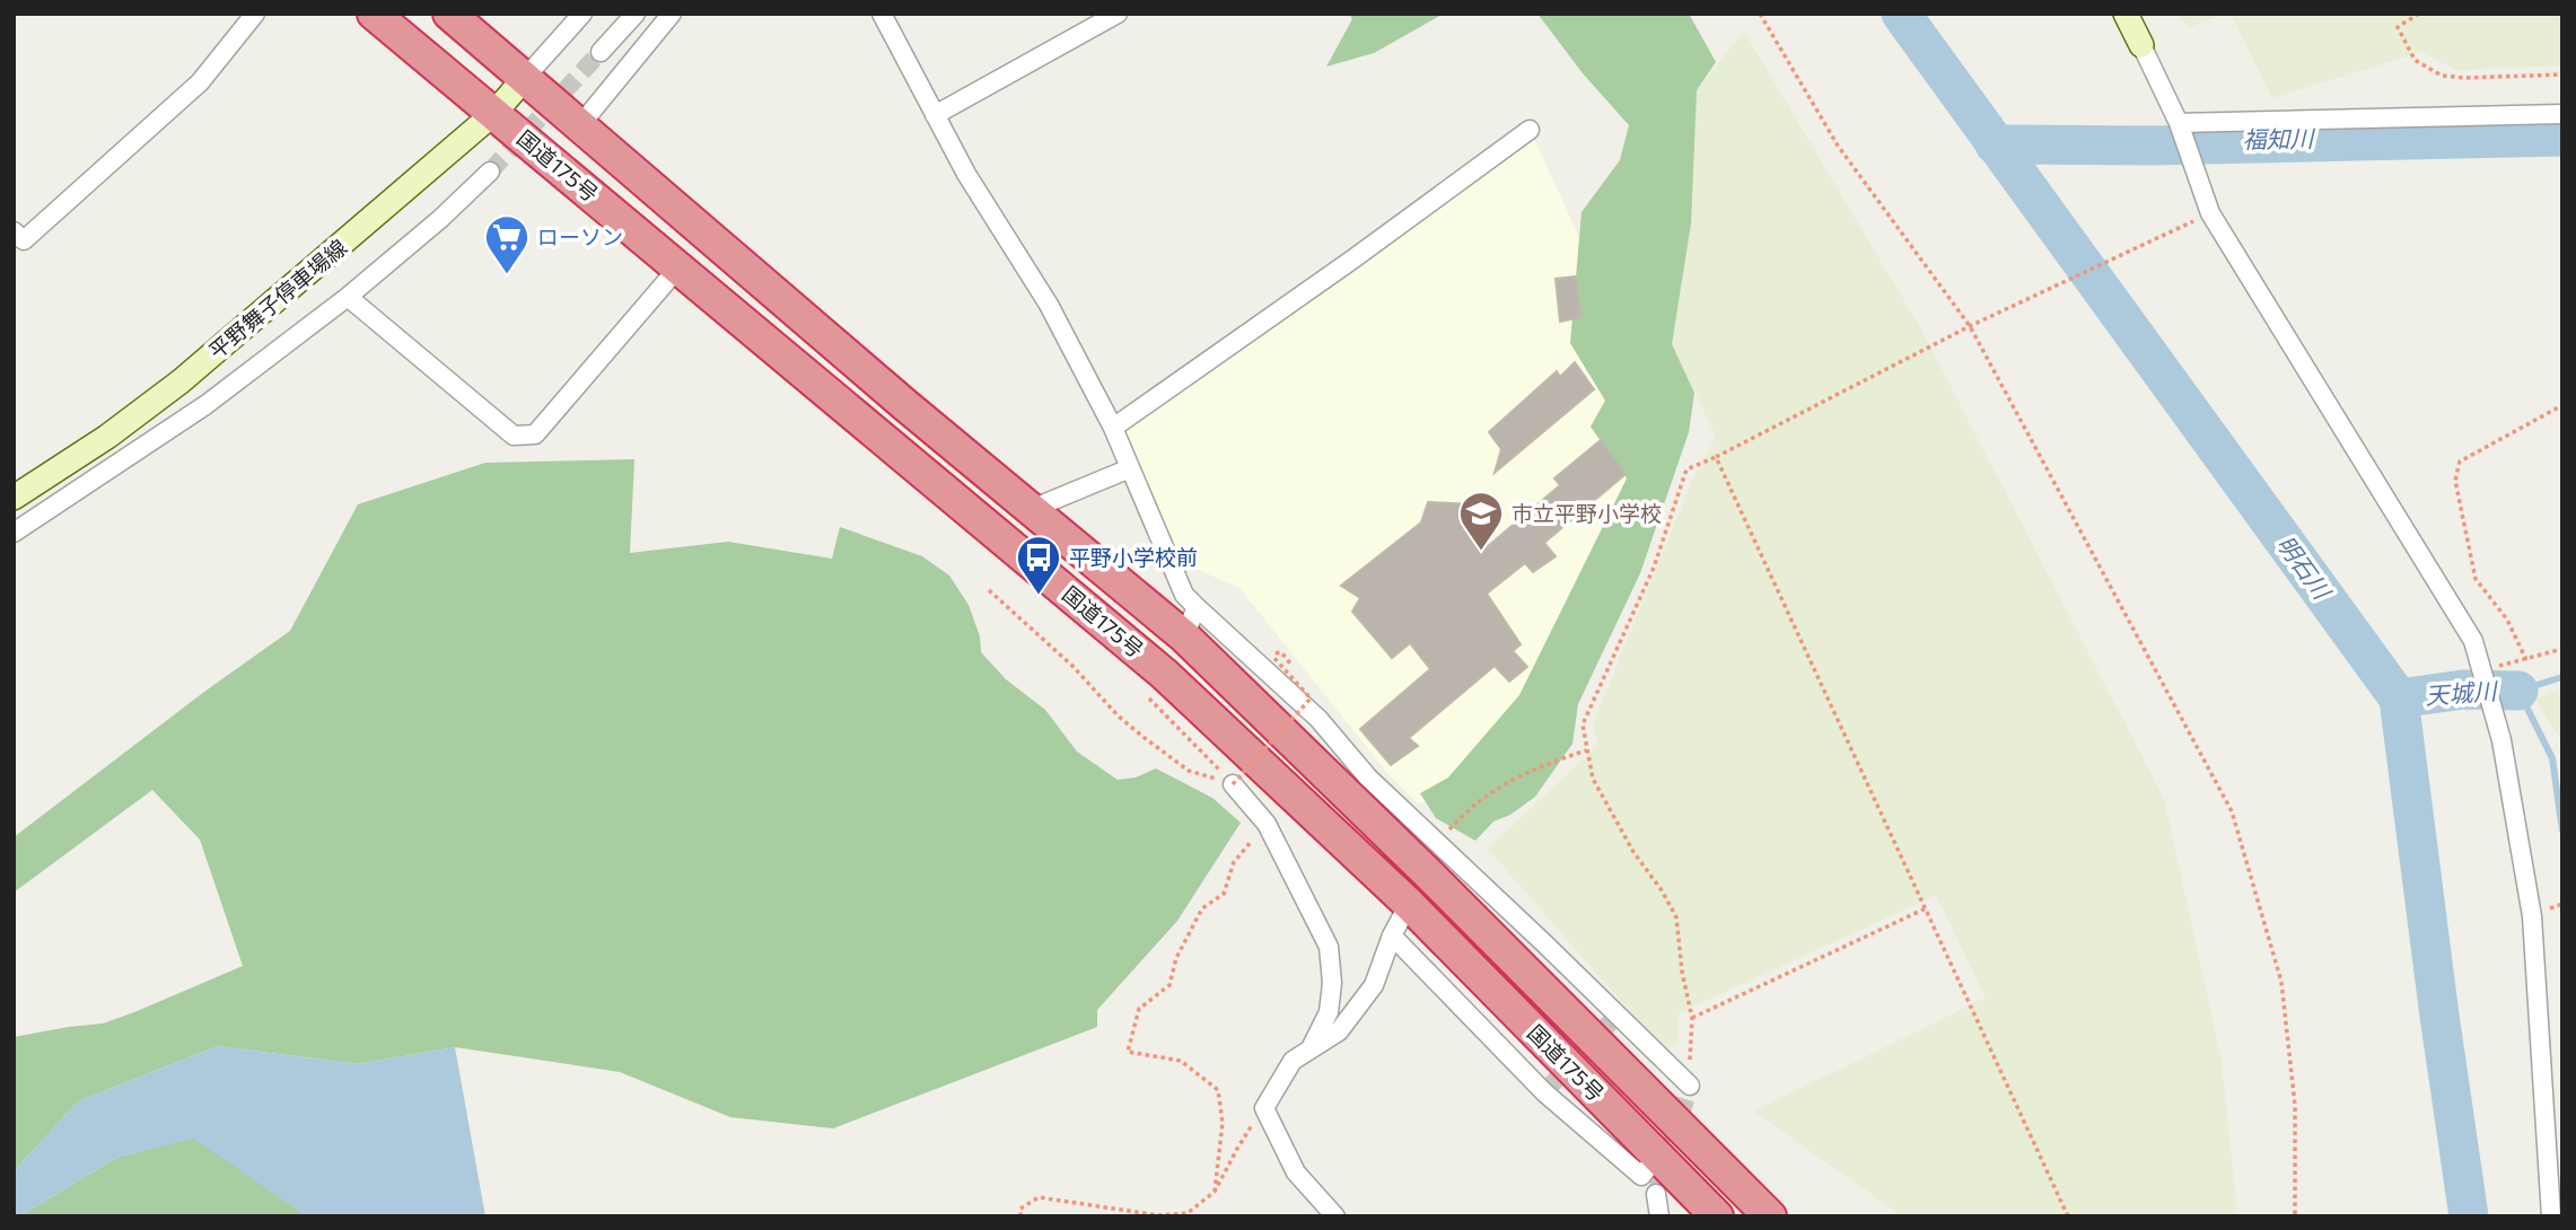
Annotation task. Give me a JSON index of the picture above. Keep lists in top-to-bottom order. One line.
{"streets":{"highway":["国道175号"],"main road":["平野舞子停車場線"]},"crossings":[["国道175号","平野舞子停車場線"]],"water":["福知川","明石川","天城川"],"places":{"supermarket":["ローソン"],"school or university":["市立平野小学校"],"bus stop":["平野小学校前"]}}
